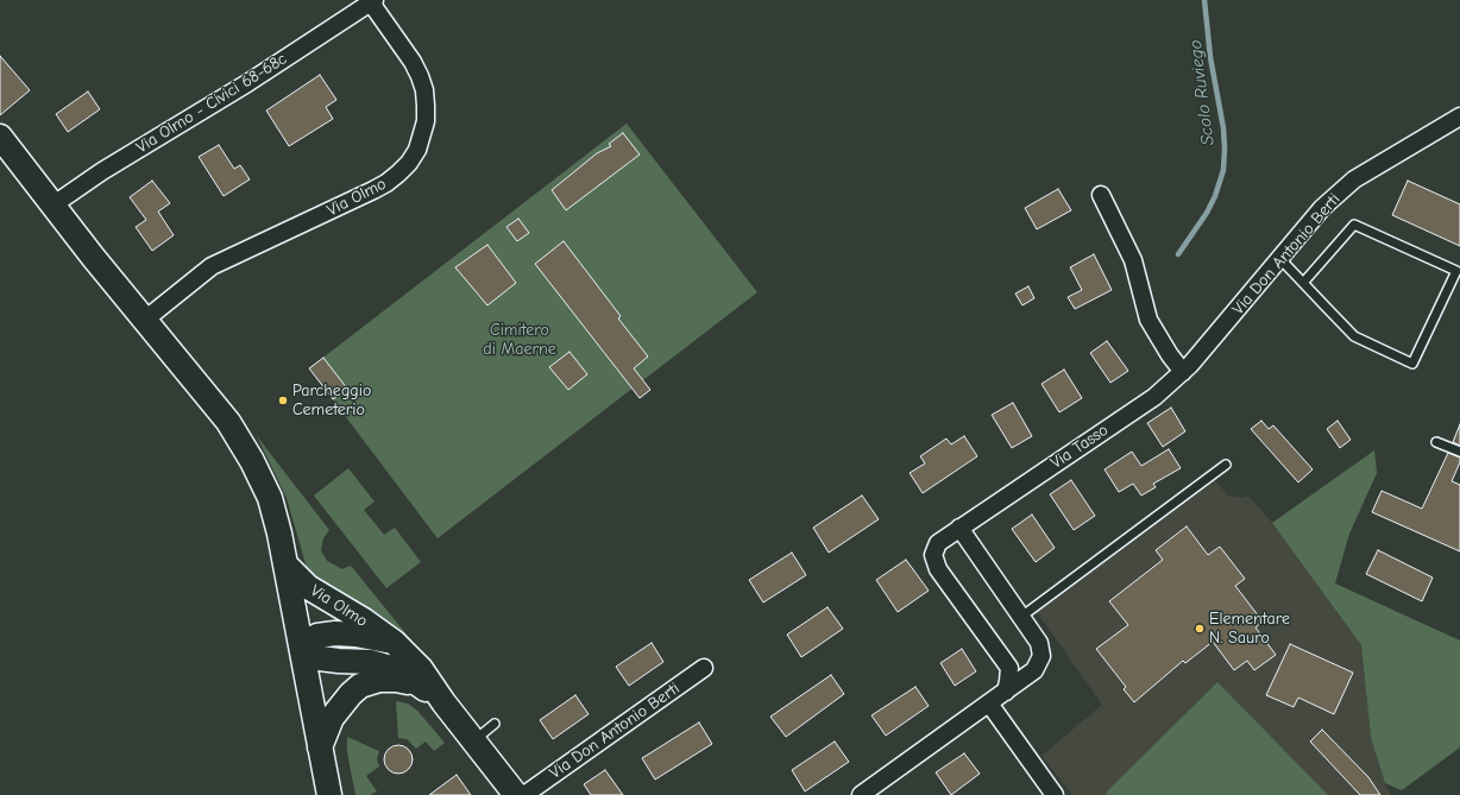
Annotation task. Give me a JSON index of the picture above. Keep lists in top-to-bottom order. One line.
{"streets":{"street":["Via Olmo - Civici 68-68c","Via Olmo","Via Don Antonio Berti","Via Tasso"]},"crossings":[["Via Olmo - Civici 68-68c","Via Olmo"],["Via Don Antonio Berti","Via Tasso"]],"water":["Scolo Ruviego"],"parks":["Cimitero di Maerne"],"places":["Parcheggio Cemeterio","Elementare N. Sauro"]}
